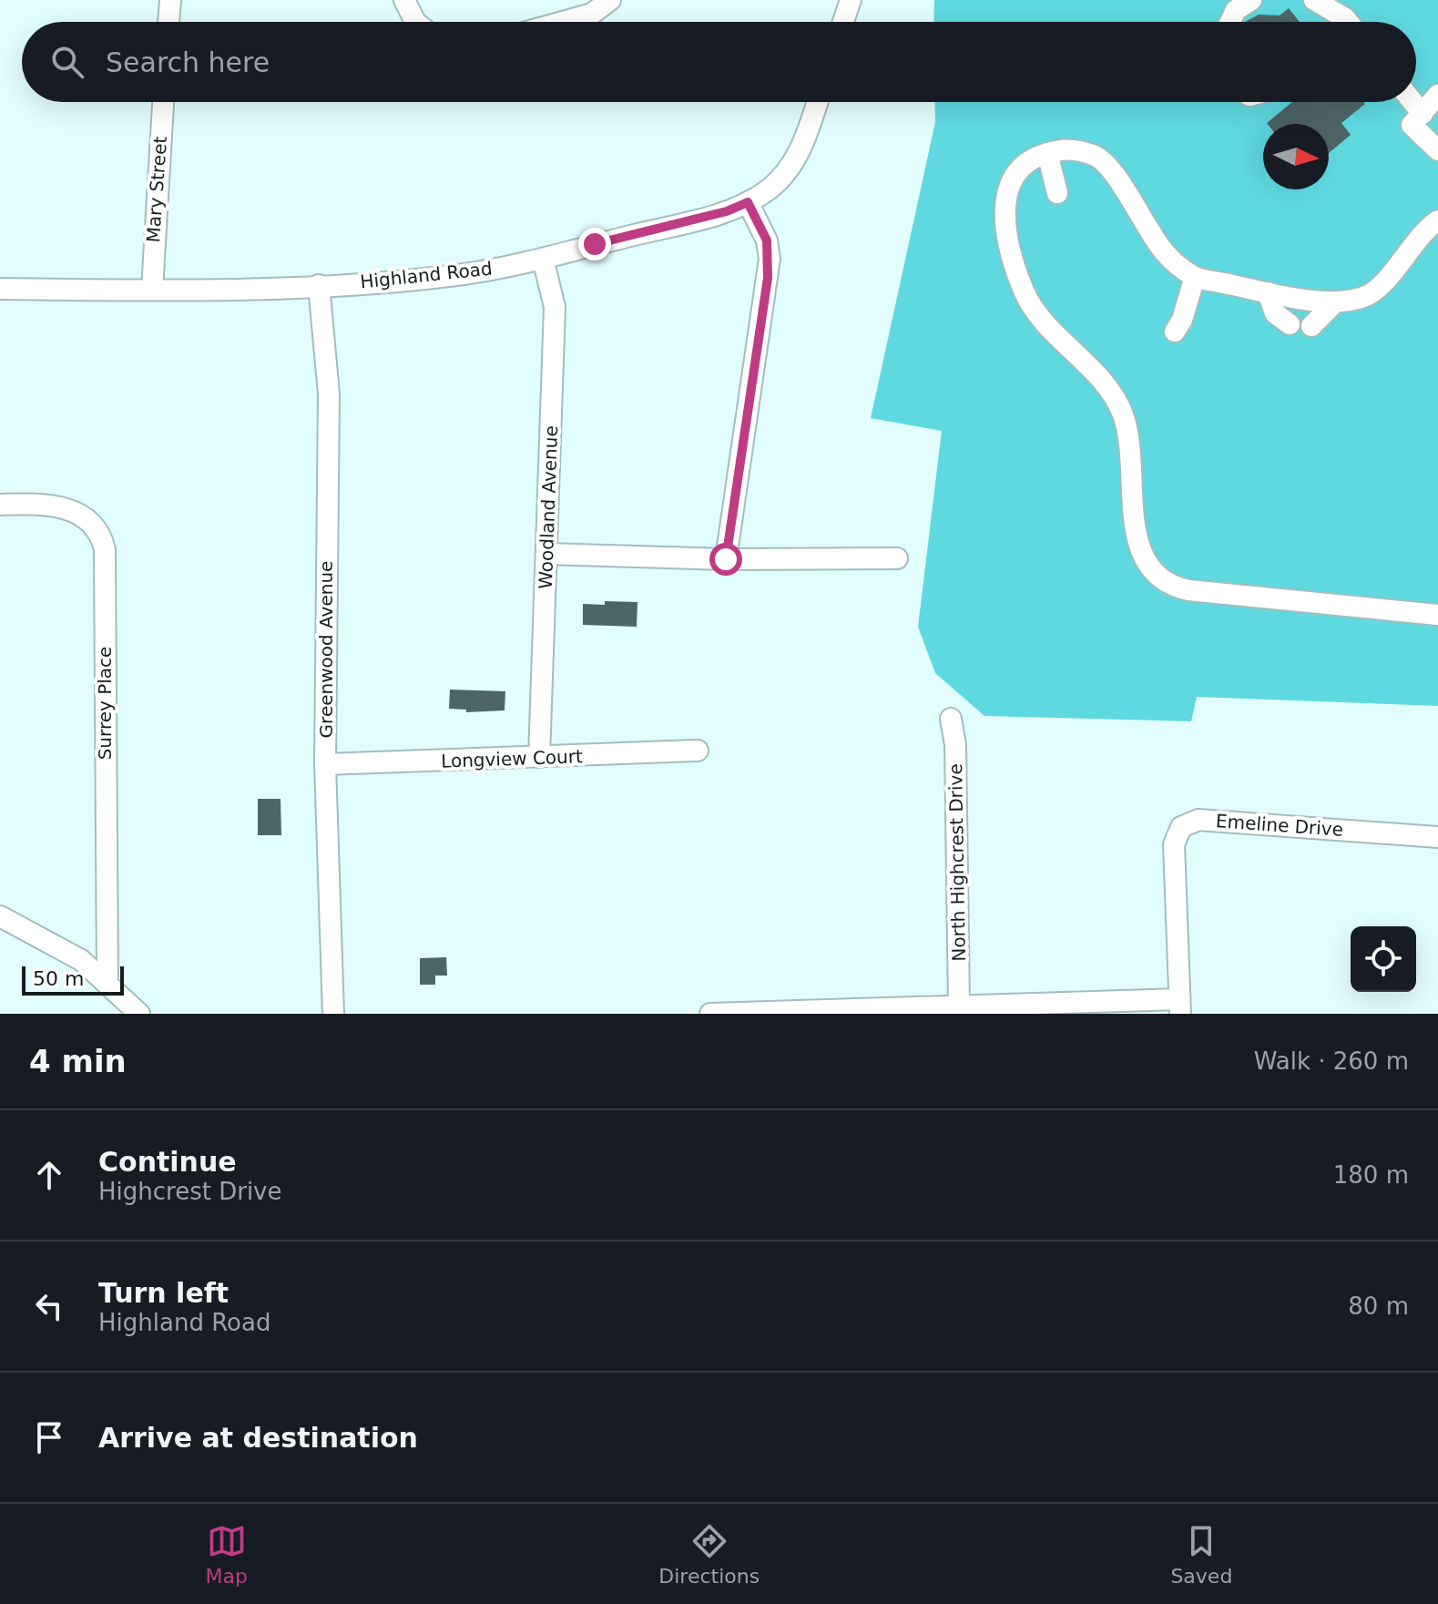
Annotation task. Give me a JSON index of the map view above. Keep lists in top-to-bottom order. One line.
{"streets":{"street":["Mary Street","Highland Road","Woodland Avenue","Greenwood Avenue","Surrey Place","Longview Court","Emeline Drive","North Highcrest Drive"]},"crossings":[["Mary Street","Highland Road"],["Highland Road","Woodland Avenue"],["Highland Road","Greenwood Avenue"],["Woodland Avenue","Longview Court"],["Greenwood Avenue","Longview Court"]],"scale_bar":"50 m","north":"right","page":{"search":"Search here","scale":"50 m","heading":["4 min","Walk · 260 m"],"list":[["Continue","Highcrest Drive","180 m"],["Turn left","Highland Road","80 m"],"Arrive at destination"],"nav":["Map","Directions","Saved"]}}
